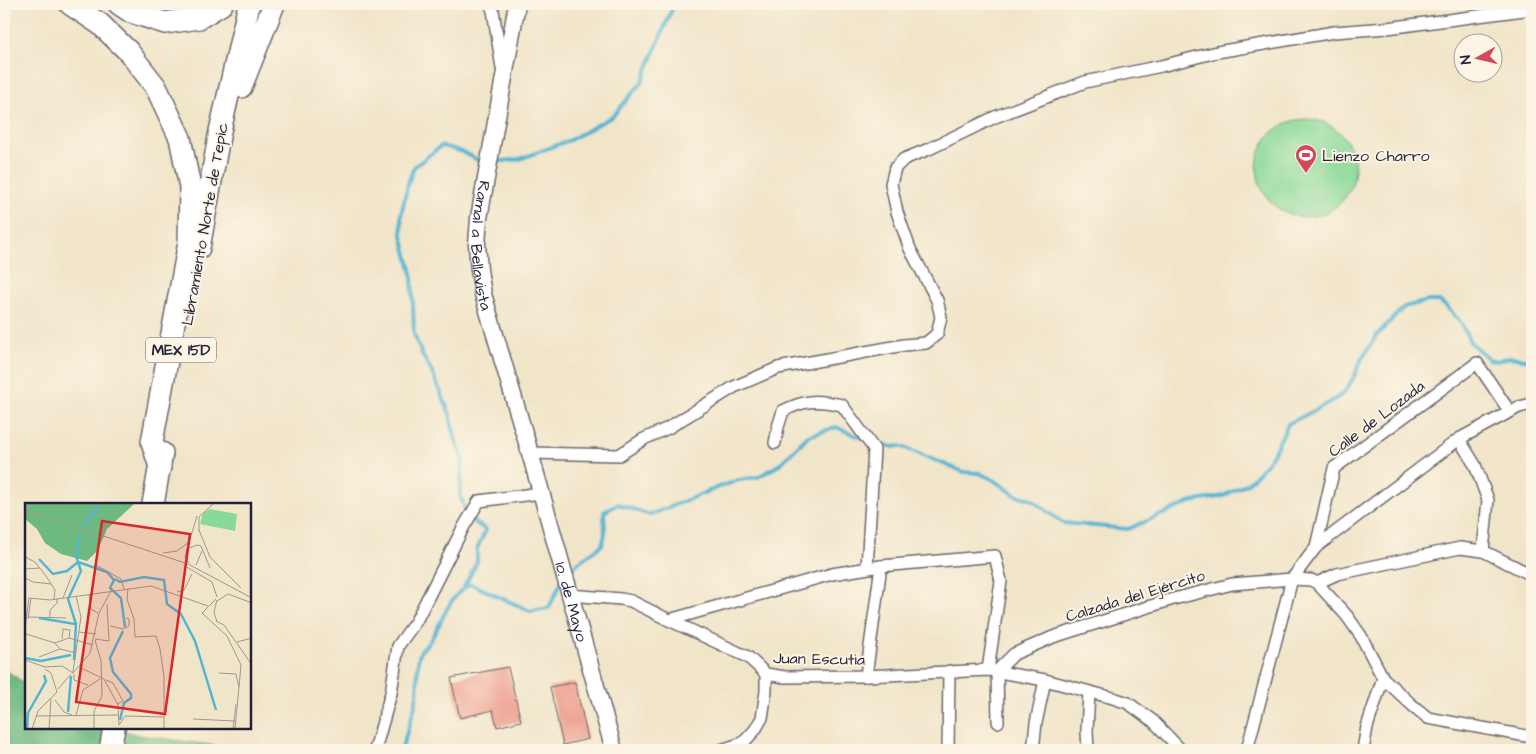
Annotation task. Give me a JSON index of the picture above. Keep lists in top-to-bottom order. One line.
{"streets":{"highway":["Libramiento Norte de Tepic","MEX 15D"],"street":["Ramal a Bellavista","Calle de Lozada","Calzada del Ejército","1o. de Mayo","Juan Escutia"]},"crossings":[["Ramal a Bellavista","1o. de Mayo"],["Calzada del Ejército","Juan Escutia"],["1o. de Mayo","Juan Escutia"]],"places":{"sports":["Lienzo Charro"]},"north":"left"}
